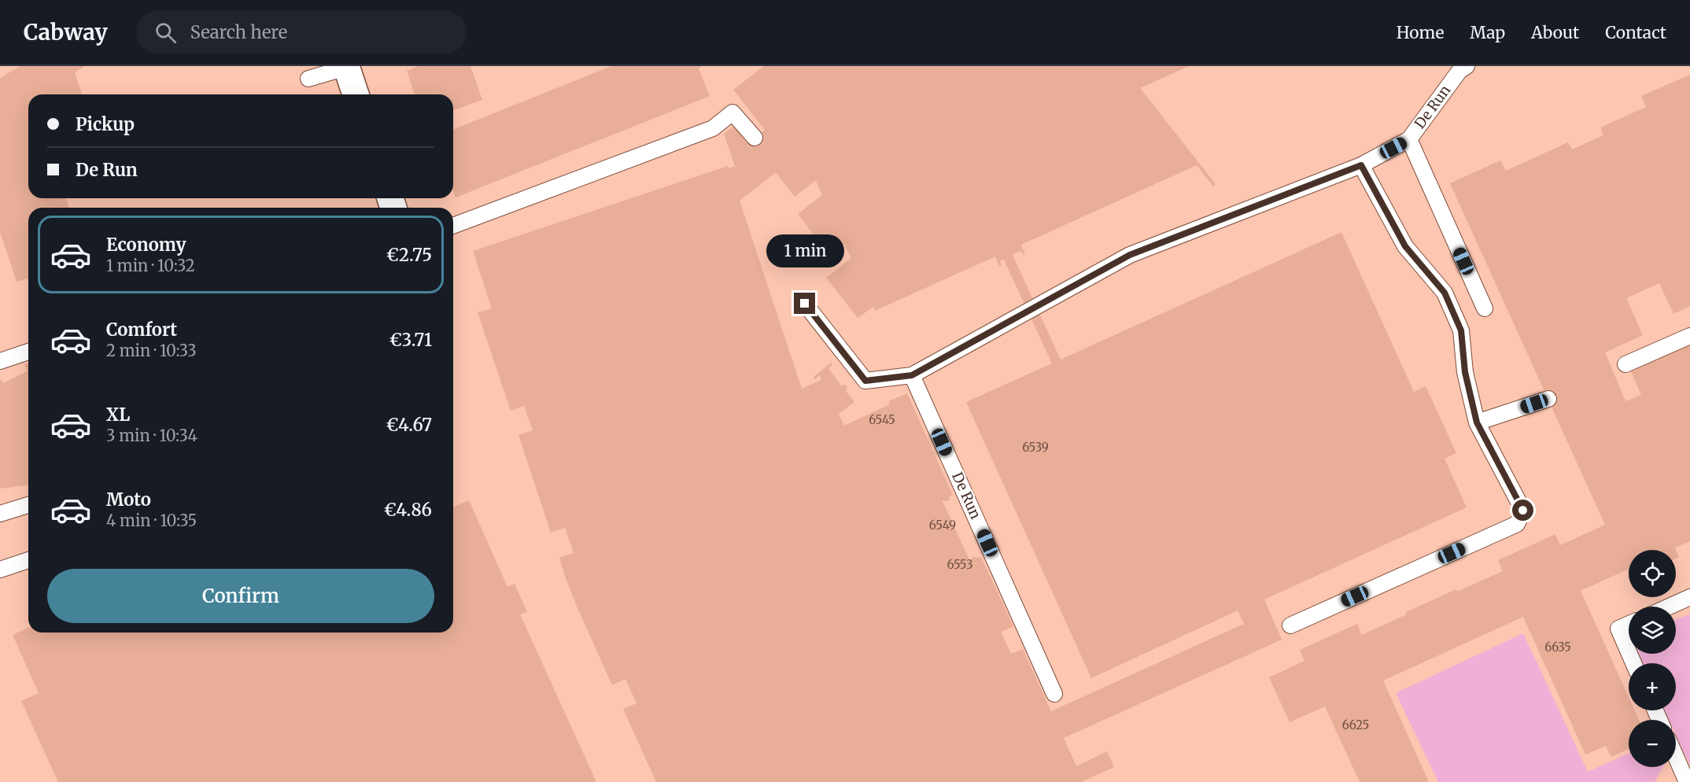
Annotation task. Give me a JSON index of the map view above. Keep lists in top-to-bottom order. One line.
{"streets":{"lane":["De Run"]},"house_numbers":["6545","6539","6549","6553","6635","6625"],"page":{"header":"Cabway","search":"Search here","nav":["Home","Map","About","Contact"],"banner":["Pickup","De Run"],"list":[{"name":"Economy","note":"1 min · 10:32","value":"€2.75"},{"name":"Comfort","note":"2 min · 10:33","value":"€3.71"},{"name":"XL","note":"3 min · 10:34","value":"€4.67"},{"name":"Moto","note":"4 min · 10:35","value":"€4.86"}],"bubble":"1 min","map_buttons":["+","−"],"buttons":"Confirm"}}
